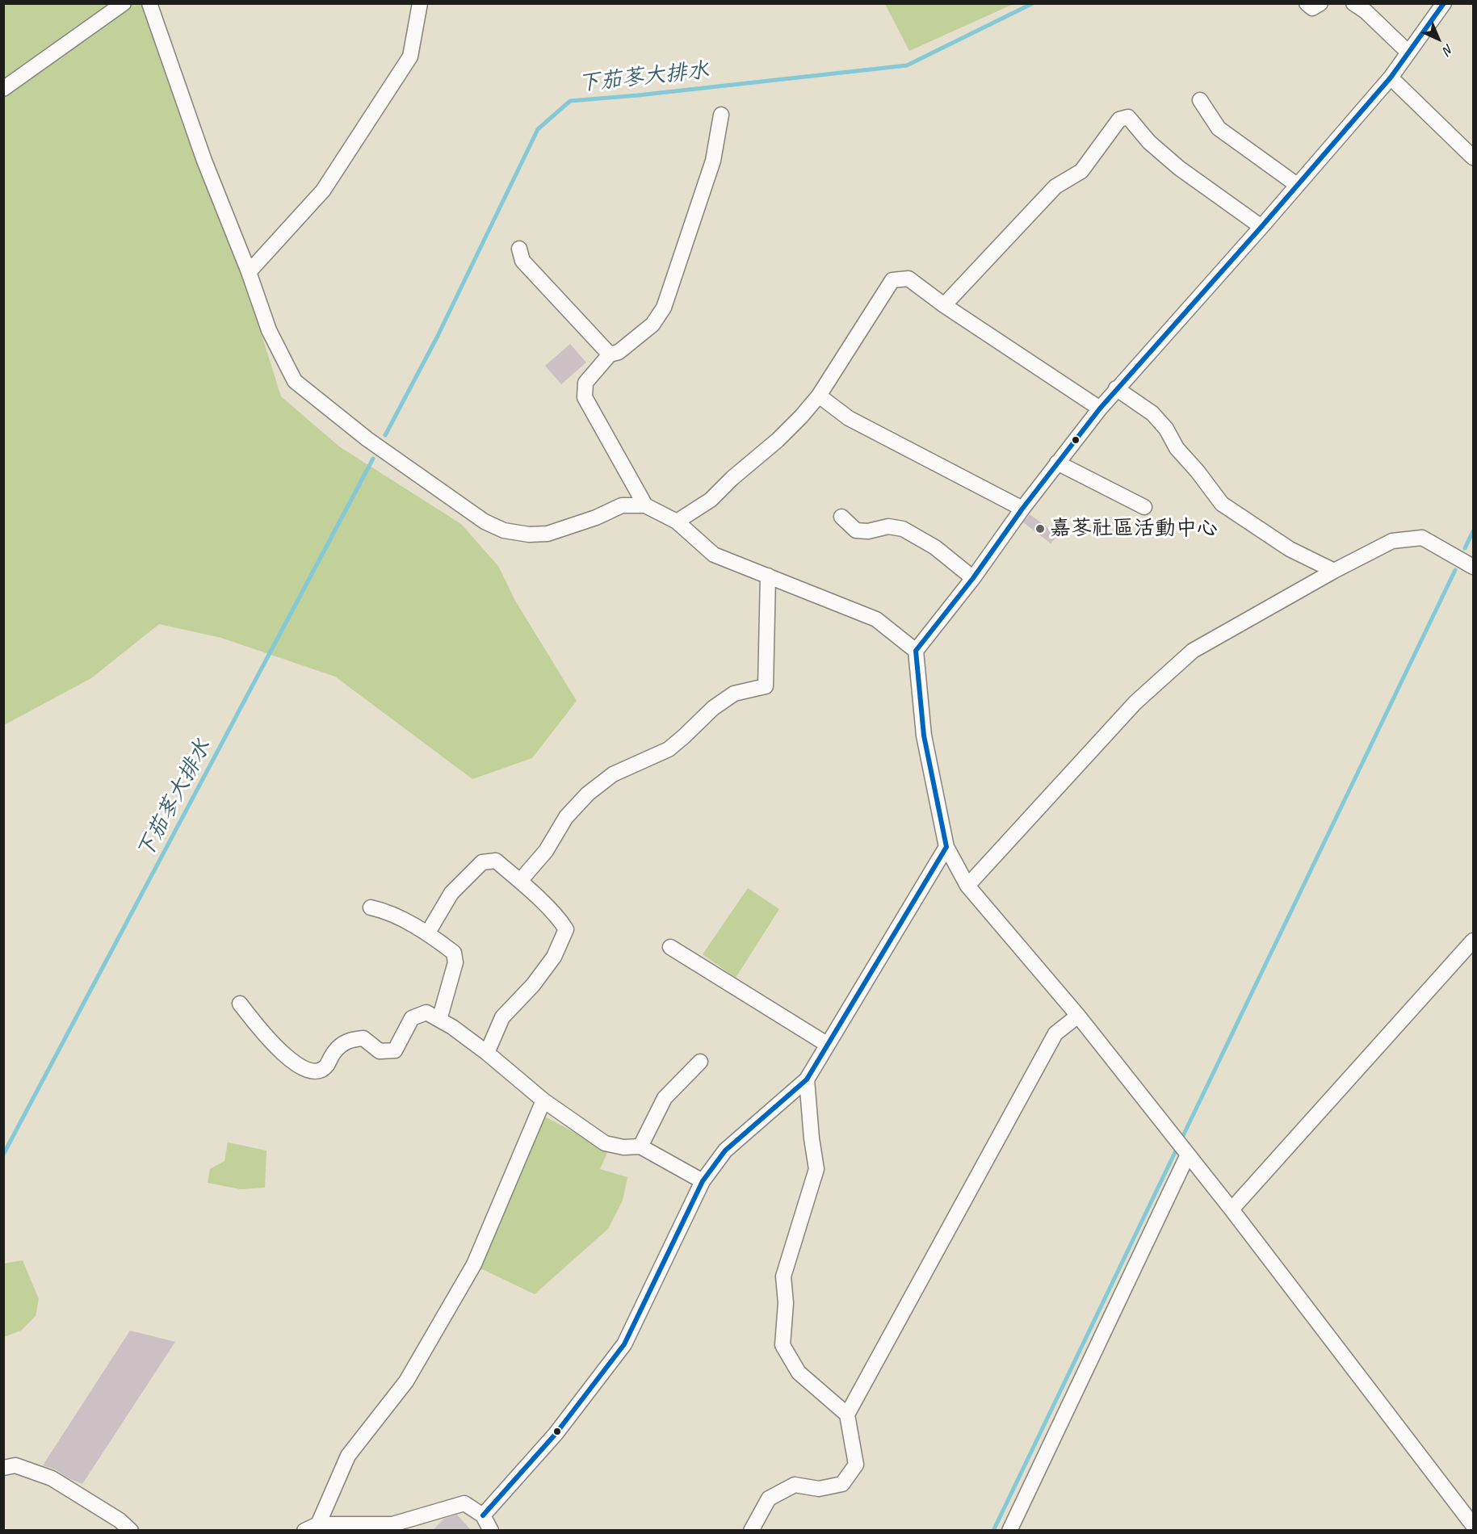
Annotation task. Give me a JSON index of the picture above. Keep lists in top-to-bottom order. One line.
{"water":["下茄苳大排水"],"places":["嘉苳社區活動中心"],"north":"bottom right"}
